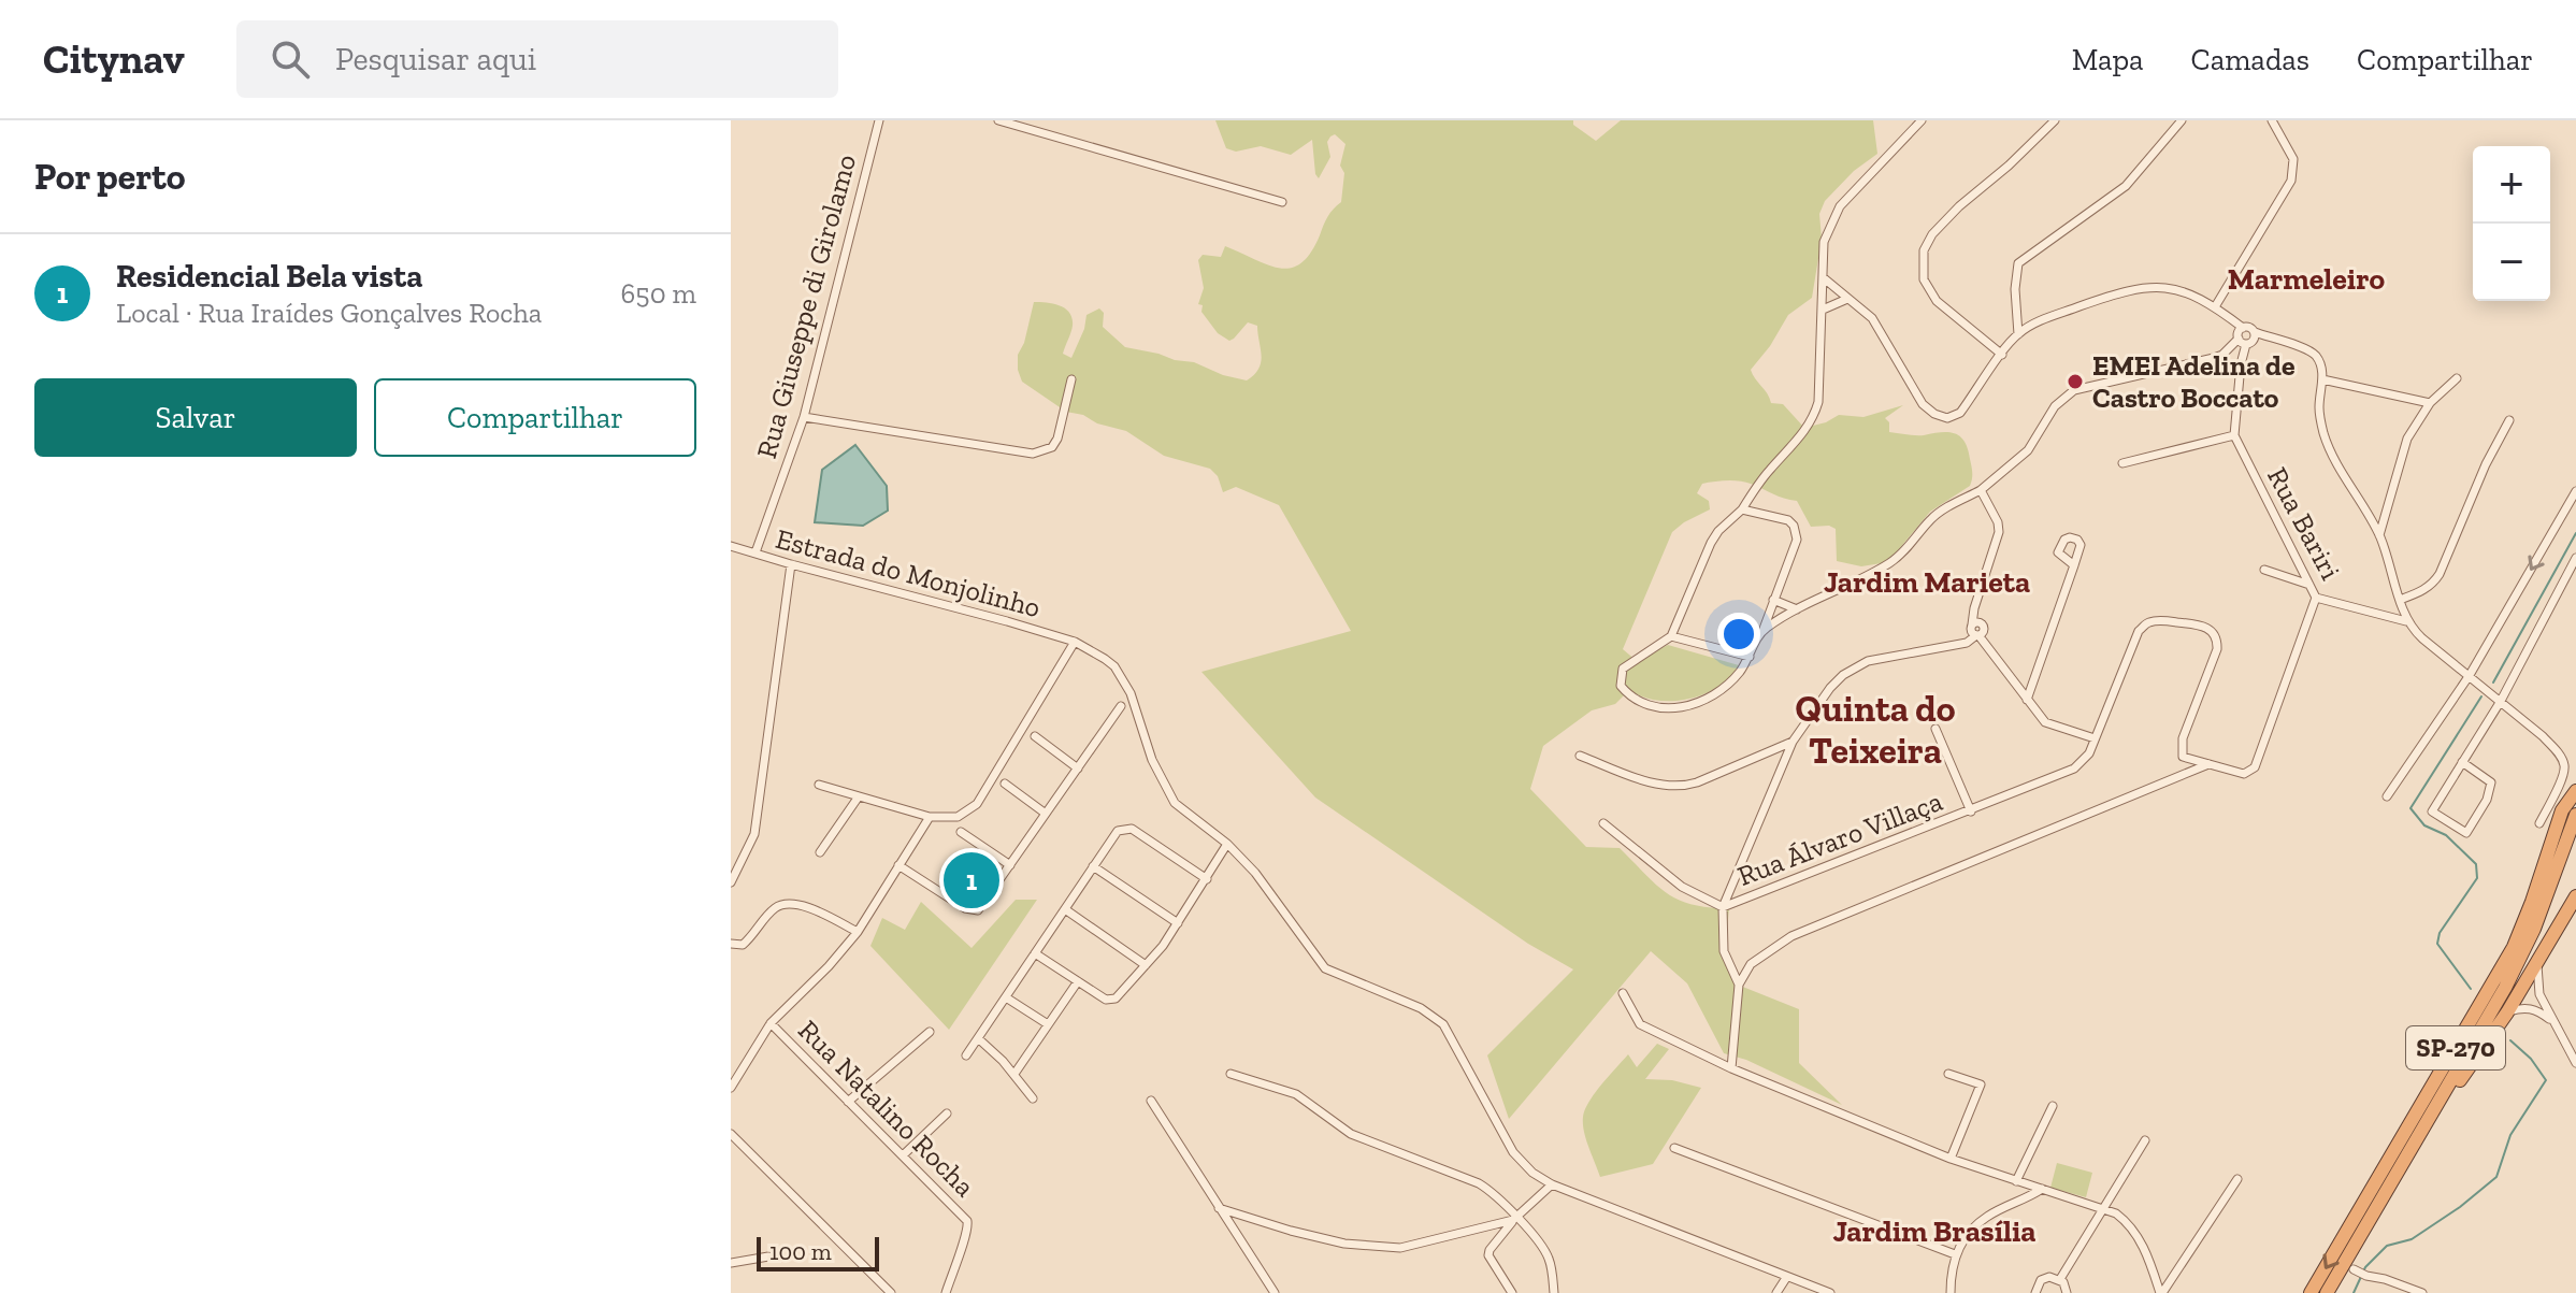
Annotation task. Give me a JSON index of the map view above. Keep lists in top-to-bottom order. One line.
{"streets":{"highway":["SP-270"],"street":["Rua Giuseppe di Girolamo","Rua Bariri","Estrada do Monjolinho","Rua Álvaro Villaça","Rua Natalino Rocha"]},"crossings":[["Rua Giuseppe di Girolamo","Estrada do Monjolinho"]],"districts":["Marmeleiro","Jardim Marieta","Quinta do Teixeira","Jardim Brasília"],"places":["EMEI Adelina de Castro Boccato"],"scale_bar":"100 m","page":{"header":"Citynav","search":"Pesquisar aqui","nav":["Mapa","Camadas","Compartilhar"],"heading":"Por perto","map_buttons":["+","−"],"list":[{"mark":"1","name":"Residencial Bela vista","note":"Local · Rua Iraídes Gonçalves Rocha","value":"650 m"}],"buttons":["Salvar","Compartilhar"],"pins":"1","scale":"100 m"}}
